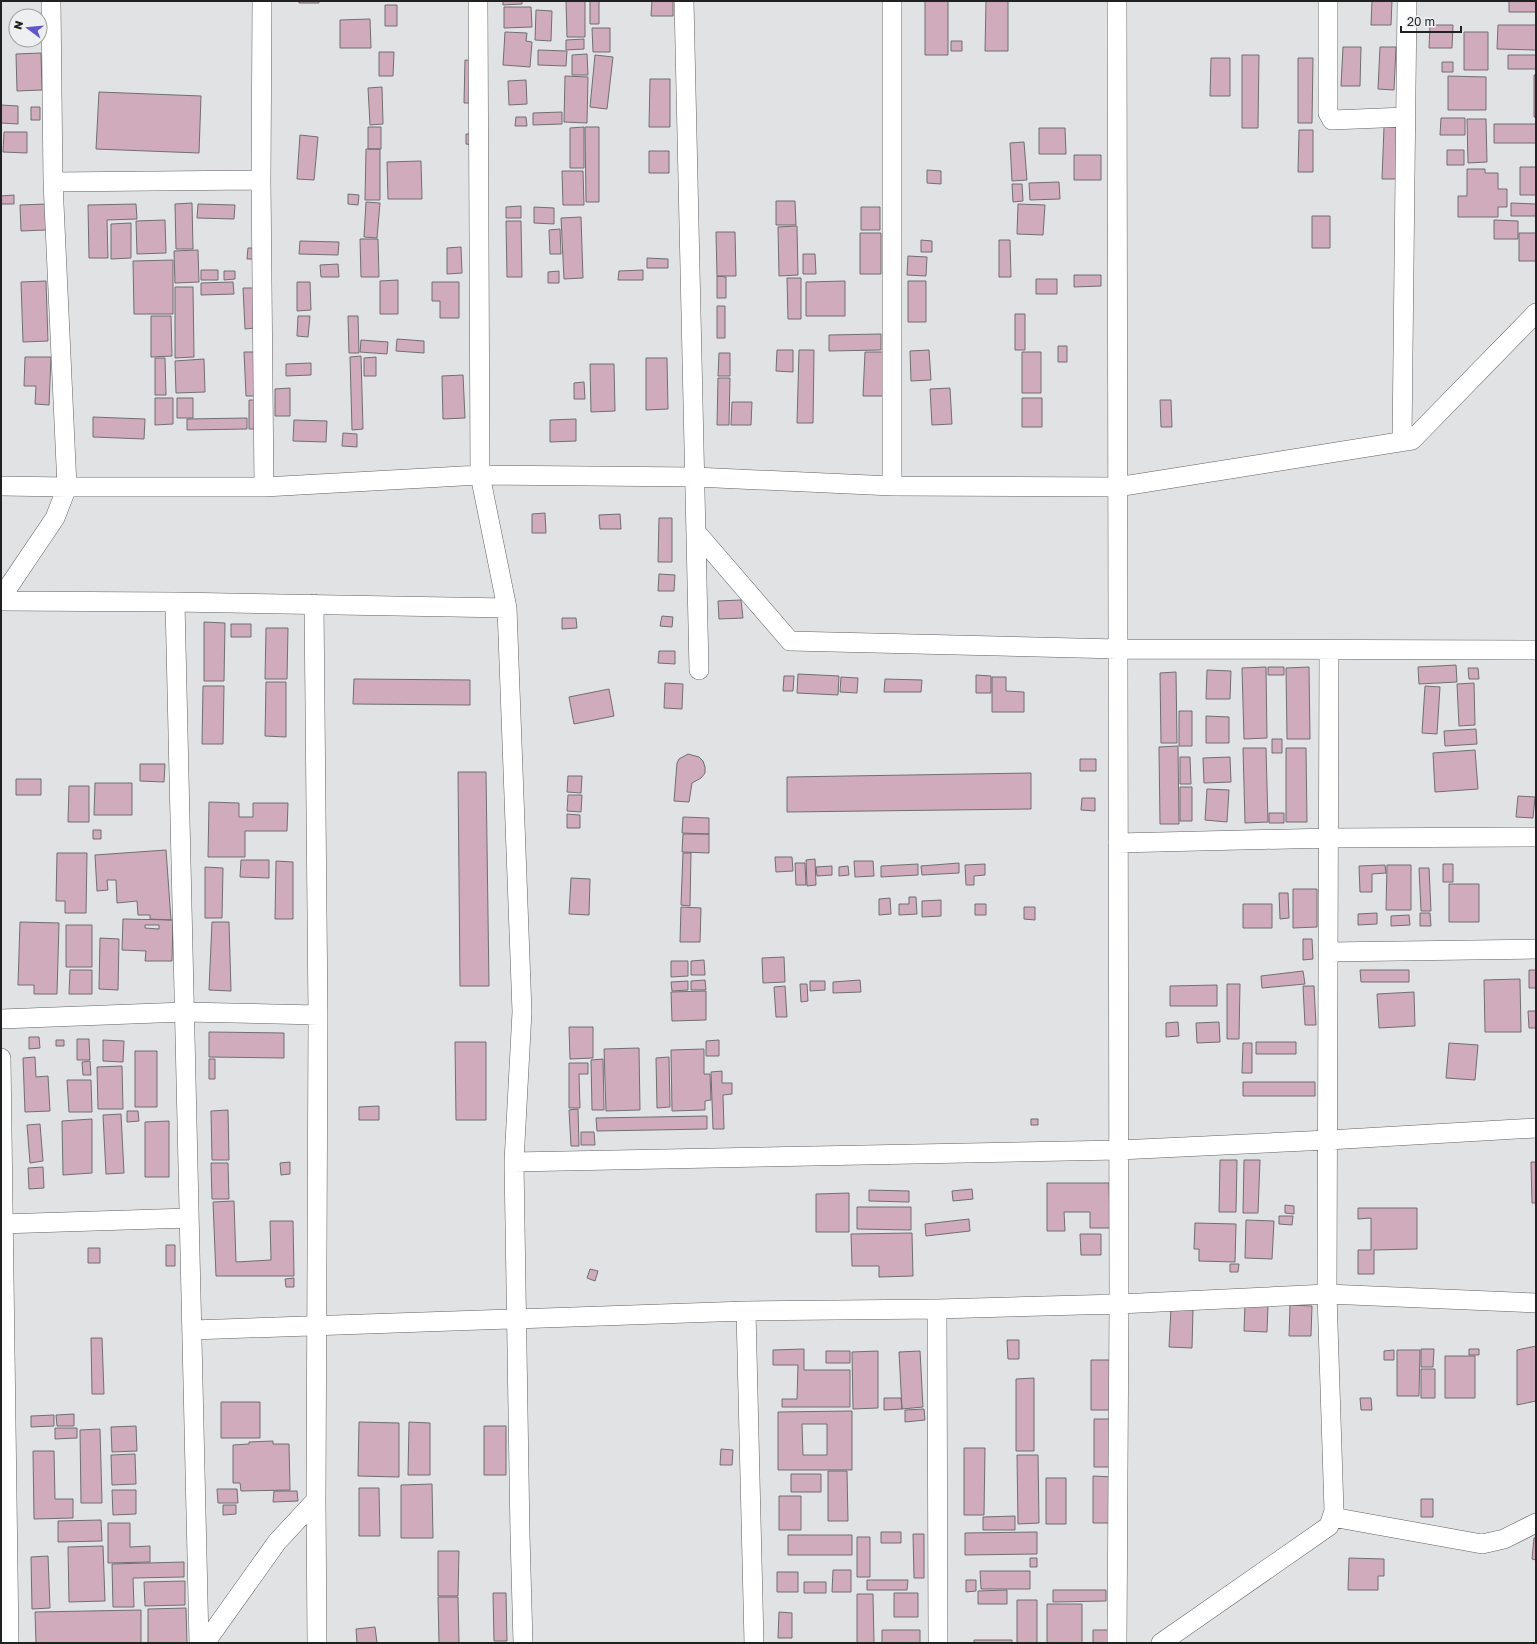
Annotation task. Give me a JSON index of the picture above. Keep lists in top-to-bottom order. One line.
{"scale_bar":"20 m","north":"left"}
